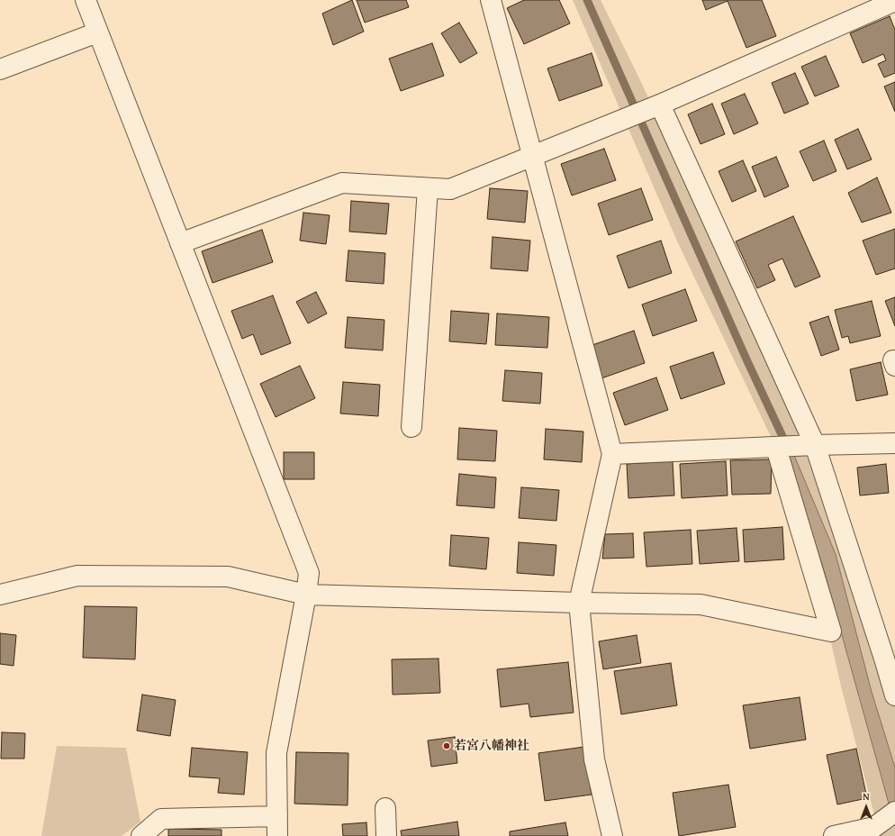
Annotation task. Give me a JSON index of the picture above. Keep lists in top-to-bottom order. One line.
{"places":["若宮八幡神社"],"north":"top"}
